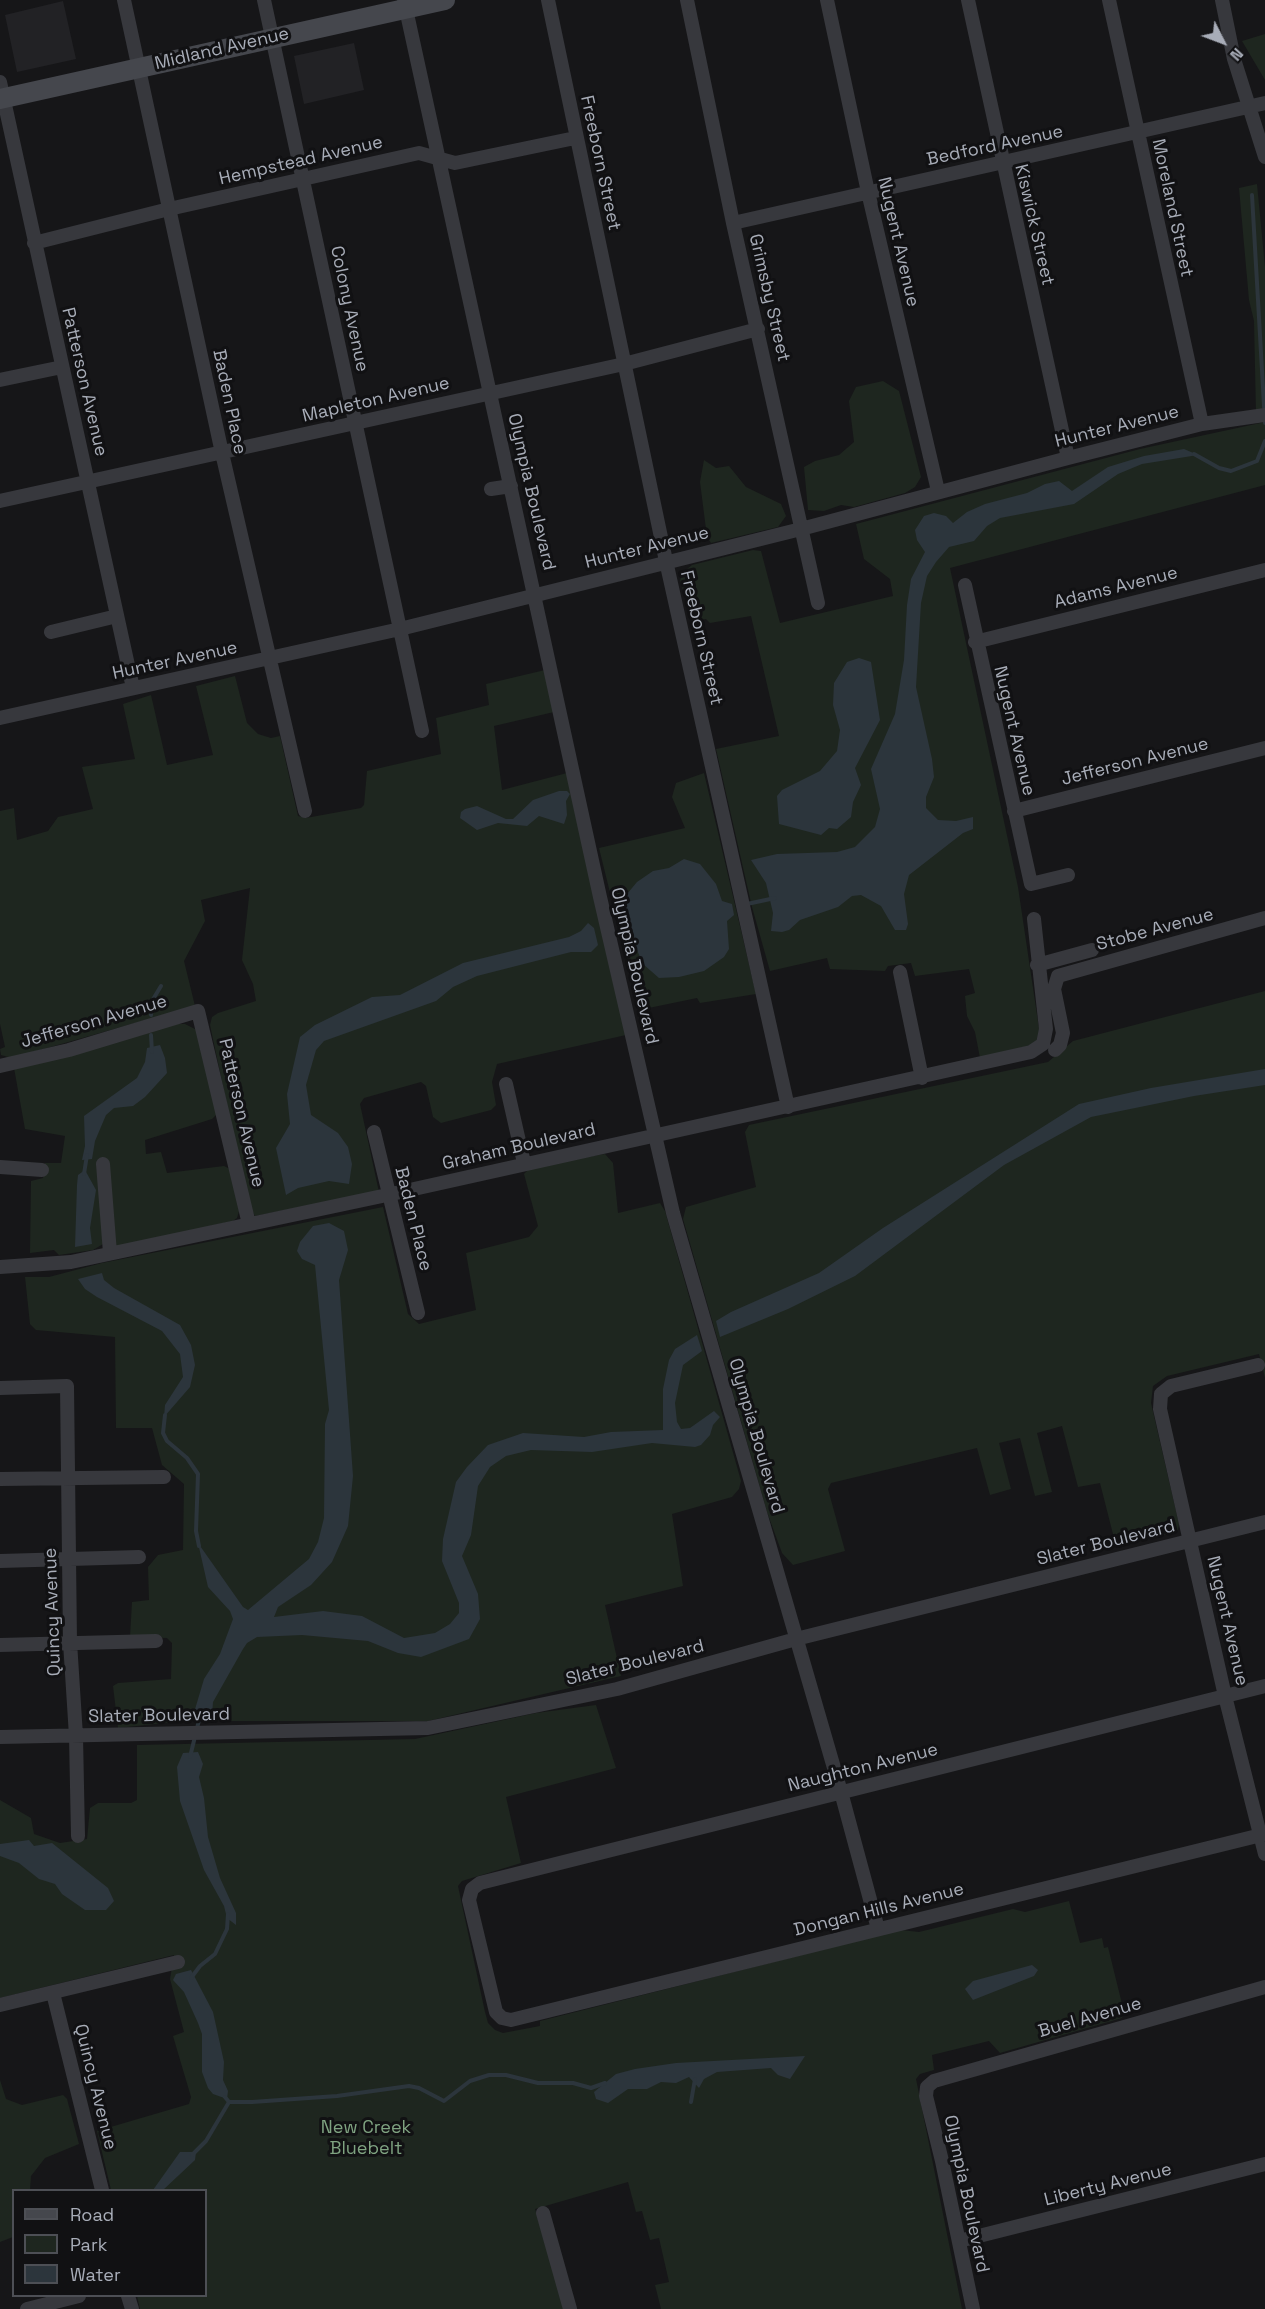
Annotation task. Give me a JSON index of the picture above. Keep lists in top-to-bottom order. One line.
{"streets":{"main road":["Midland Avenue"],"street":["Bedford Avenue","Hempstead Avenue","Freeborn Street","Moreland Street","Kiswick Street","Nugent Avenue","Grimsby Street","Colony Avenue","Patterson Avenue","Mapleton Avenue","Baden Place","Hunter Avenue","Olympia Boulevard","Adams Avenue","Jefferson Avenue","Stobe Avenue","Graham Boulevard","Slater Boulevard","Quincy Avenue","Naughton Avenue","Dongan Hills Avenue","Buel Avenue","Liberty Avenue"]},"crossings":[["Midland Avenue","Colony Avenue"],["Midland Avenue","Patterson Avenue"],["Midland Avenue","Baden Place"],["Midland Avenue","Olympia Boulevard"],["Bedford Avenue","Moreland Street"],["Bedford Avenue","Kiswick Street"],["Bedford Avenue","Nugent Avenue"],["Bedford Avenue","Grimsby Street"],["Hempstead Avenue","Freeborn Street"],["Hempstead Avenue","Colony Avenue"],["Hempstead Avenue","Patterson Avenue"],["Hempstead Avenue","Baden Place"],["Hempstead Avenue","Olympia Boulevard"],["Freeborn Street","Mapleton Avenue"],["Freeborn Street","Hunter Avenue"],["Freeborn Street","Graham Boulevard"],["Moreland Street","Hunter Avenue"],["Kiswick Street","Hunter Avenue"],["Nugent Avenue","Hunter Avenue"],["Nugent Avenue","Adams Avenue"],["Nugent Avenue","Jefferson Avenue"],["Nugent Avenue","Slater Boulevard"],["Nugent Avenue","Naughton Avenue"],["Nugent Avenue","Dongan Hills Avenue"],["Grimsby Street","Mapleton Avenue"],["Grimsby Street","Hunter Avenue"],["Colony Avenue","Mapleton Avenue"],["Colony Avenue","Hunter Avenue"],["Patterson Avenue","Mapleton Avenue"],["Patterson Avenue","Hunter Avenue"],["Patterson Avenue","Jefferson Avenue"],["Patterson Avenue","Graham Boulevard"],["Mapleton Avenue","Baden Place"],["Mapleton Avenue","Olympia Boulevard"],["Baden Place","Hunter Avenue"],["Baden Place","Graham Boulevard"],["Hunter Avenue","Olympia Boulevard"],["Olympia Boulevard","Graham Boulevard"],["Olympia Boulevard","Slater Boulevard"],["Olympia Boulevard","Naughton Avenue"],["Olympia Boulevard","Dongan Hills Avenue"],["Olympia Boulevard","Buel Avenue"],["Olympia Boulevard","Liberty Avenue"],["Stobe Avenue","Graham Boulevard"],["Slater Boulevard","Quincy Avenue"],["Naughton Avenue","Dongan Hills Avenue"]],"parks":["New Creek Bluebelt"],"legend":["Road","Park","Water"],"north":"bottom right"}
